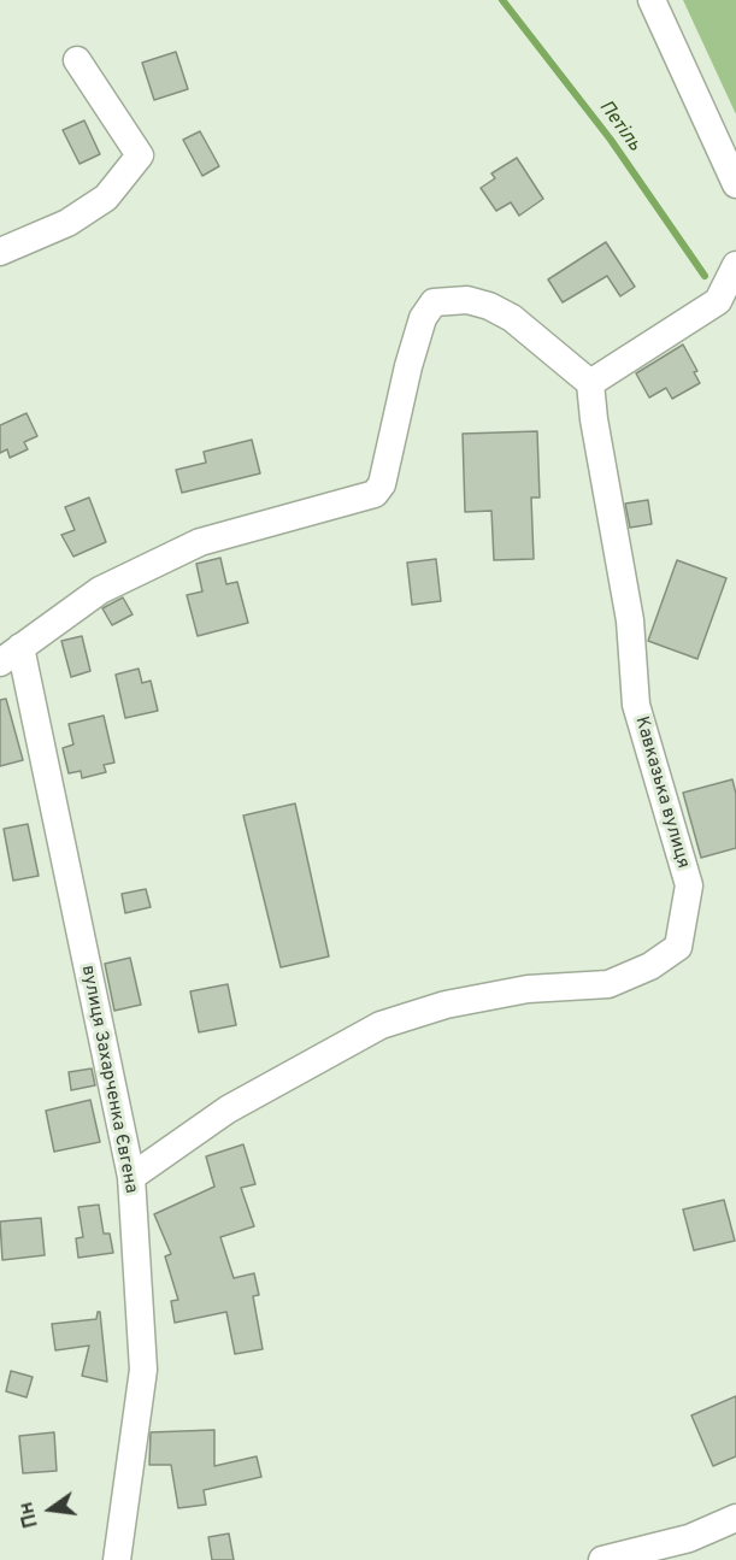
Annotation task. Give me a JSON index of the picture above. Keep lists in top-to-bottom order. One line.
{"streets":{"street":["Кавказька вулиця","вулиця Захарченка Євгена"]},"crossings":[["Кавказька вулиця","вулиця Захарченка Євгена"]],"water":["Петіль"],"north":"left"}
